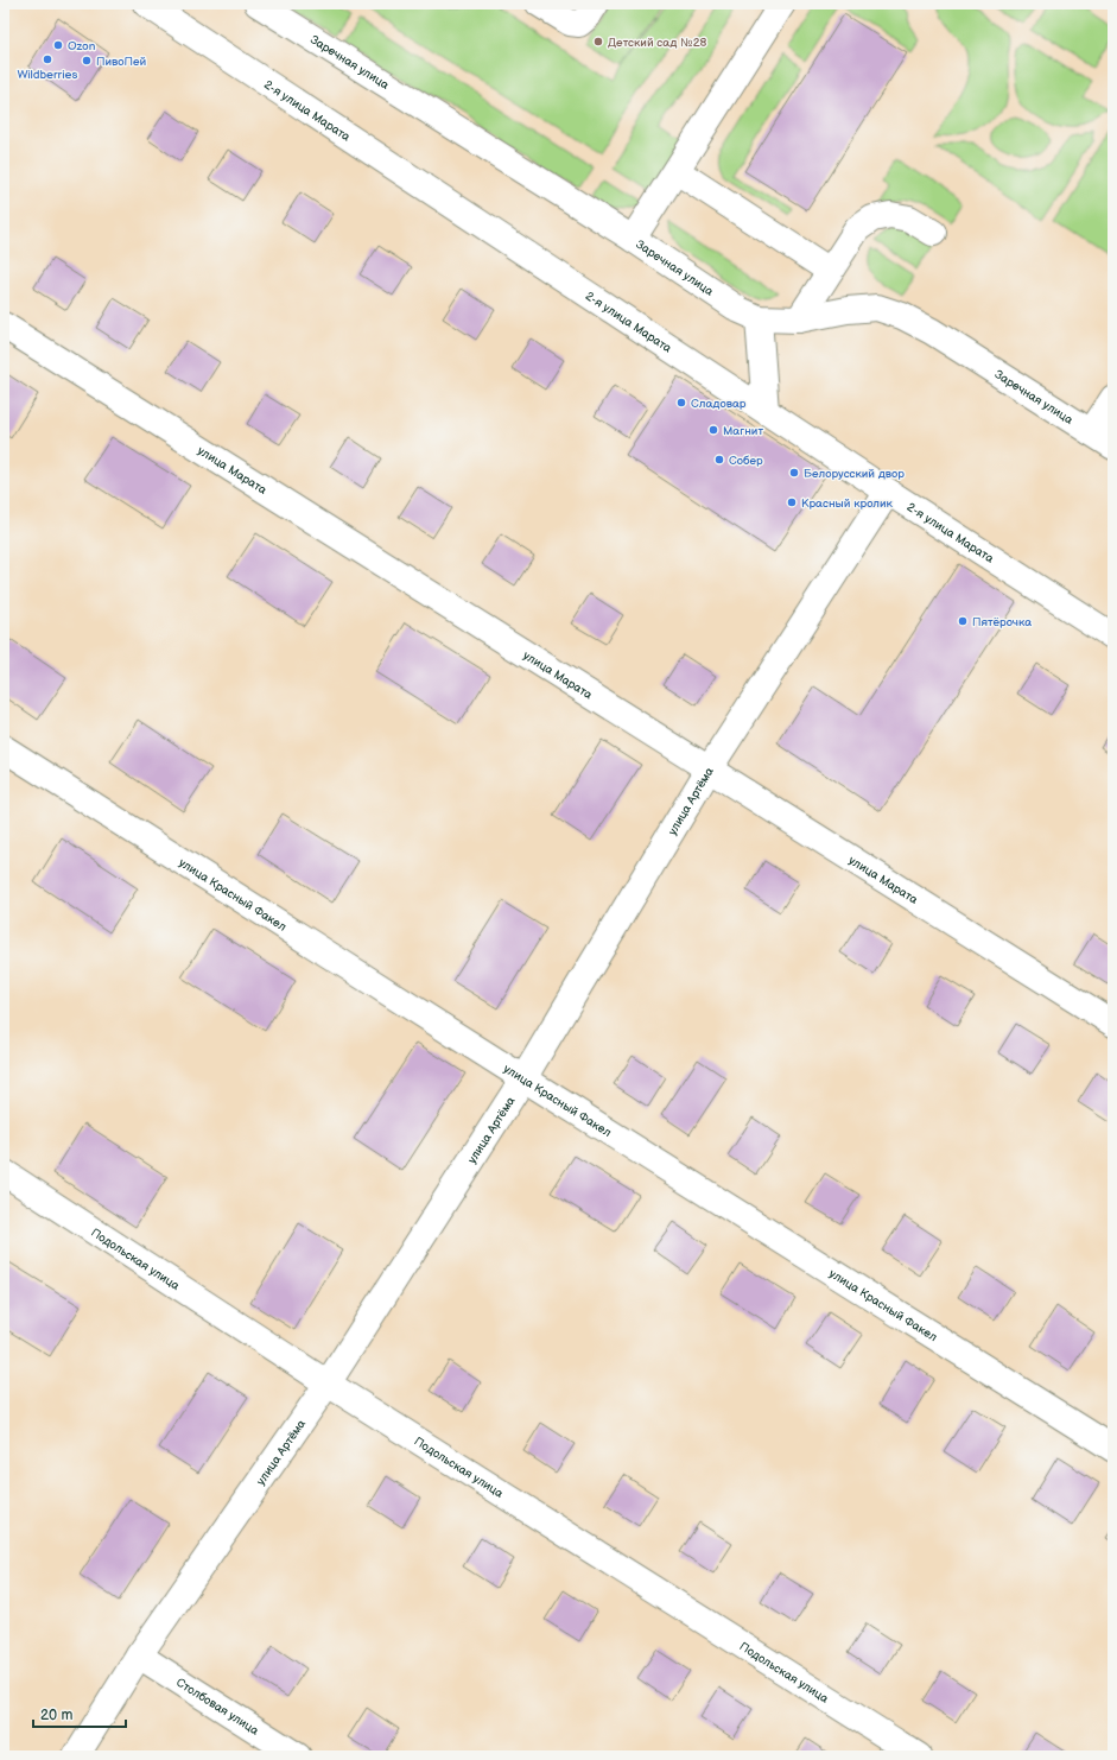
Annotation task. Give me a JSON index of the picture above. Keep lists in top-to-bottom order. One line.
{"streets":{"street":["Заречная улица","2-я улица Марата","улица Марата","улица Артёма","улица Красный Факел","Подольская улица","Столбовая улица"]},"crossings":[["2-я улица Марата","улица Артёма"],["улица Марата","улица Артёма"],["улица Артёма","улица Красный Факел"],["улица Артёма","Подольская улица"],["улица Артёма","Столбовая улица"]],"places":["Детский сад №28","Ozon","Wildberries","ПивоПей","Сладовар","Магнит","Собер","Белорусский двор","Красный кролик","Пятёрочка"],"scale_bar":"20 m"}
